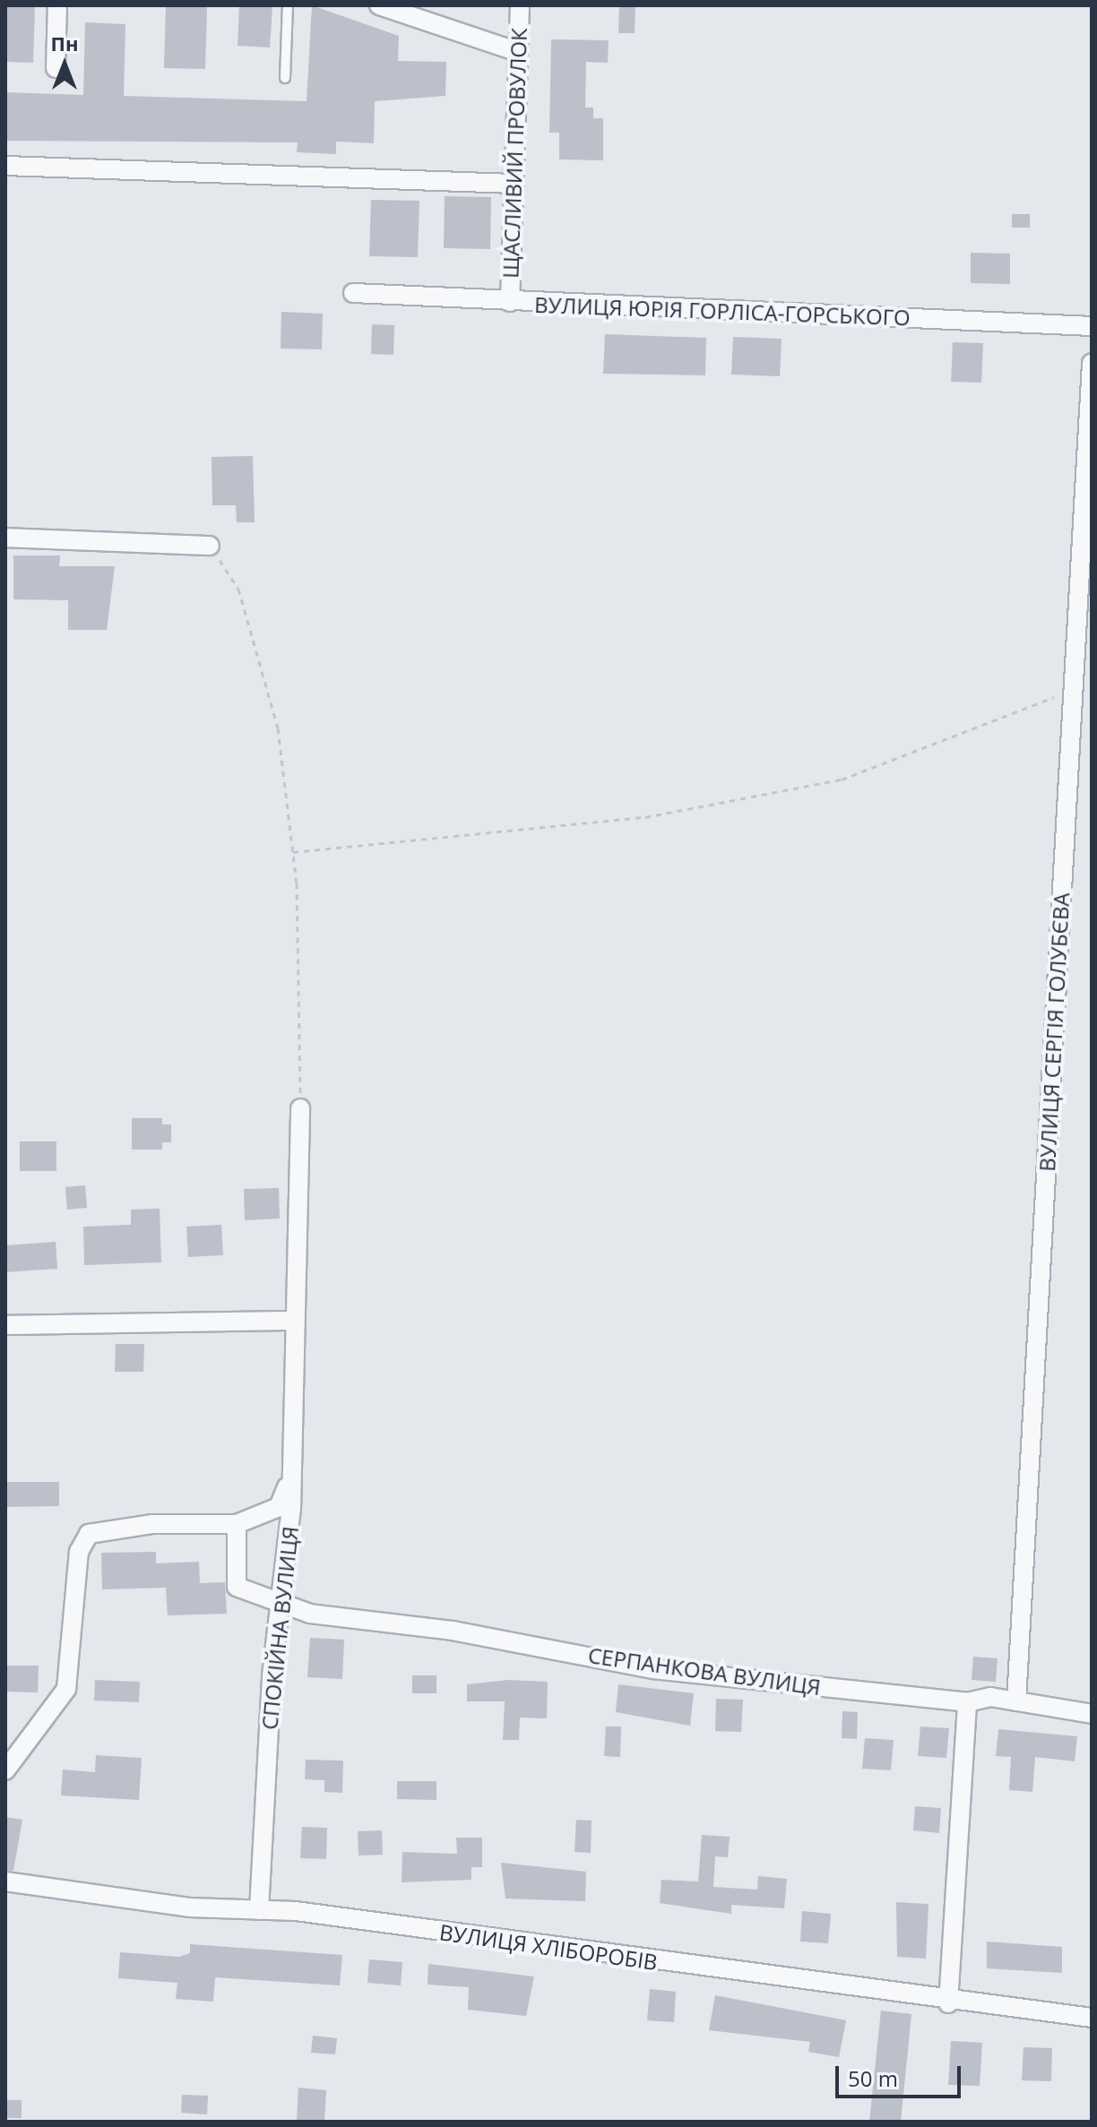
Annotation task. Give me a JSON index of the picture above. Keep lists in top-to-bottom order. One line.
{"streets":{"street":["ЩАСЛИВИЙ ПРОВУЛОК","ВУЛИЦЯ ЮРІЯ ГОРЛІСА-ГОРСЬКОГО","ВУЛИЦЯ СЕРГІЯ ГОЛУБЄВА","СПОКІЙНА ВУЛИЦЯ","СЕРПАНКОВА ВУЛИЦЯ","ВУЛИЦЯ ХЛІБОРОБІВ"]},"crossings":[["ЩАСЛИВИЙ ПРОВУЛОК","ВУЛИЦЯ ЮРІЯ ГОРЛІСА-ГОРСЬКОГО"],["ВУЛИЦЯ СЕРГІЯ ГОЛУБЄВА","СЕРПАНКОВА ВУЛИЦЯ"],["СПОКІЙНА ВУЛИЦЯ","СЕРПАНКОВА ВУЛИЦЯ"],["СПОКІЙНА ВУЛИЦЯ","ВУЛИЦЯ ХЛІБОРОБІВ"]],"scale_bar":"50 m","north":"top"}
